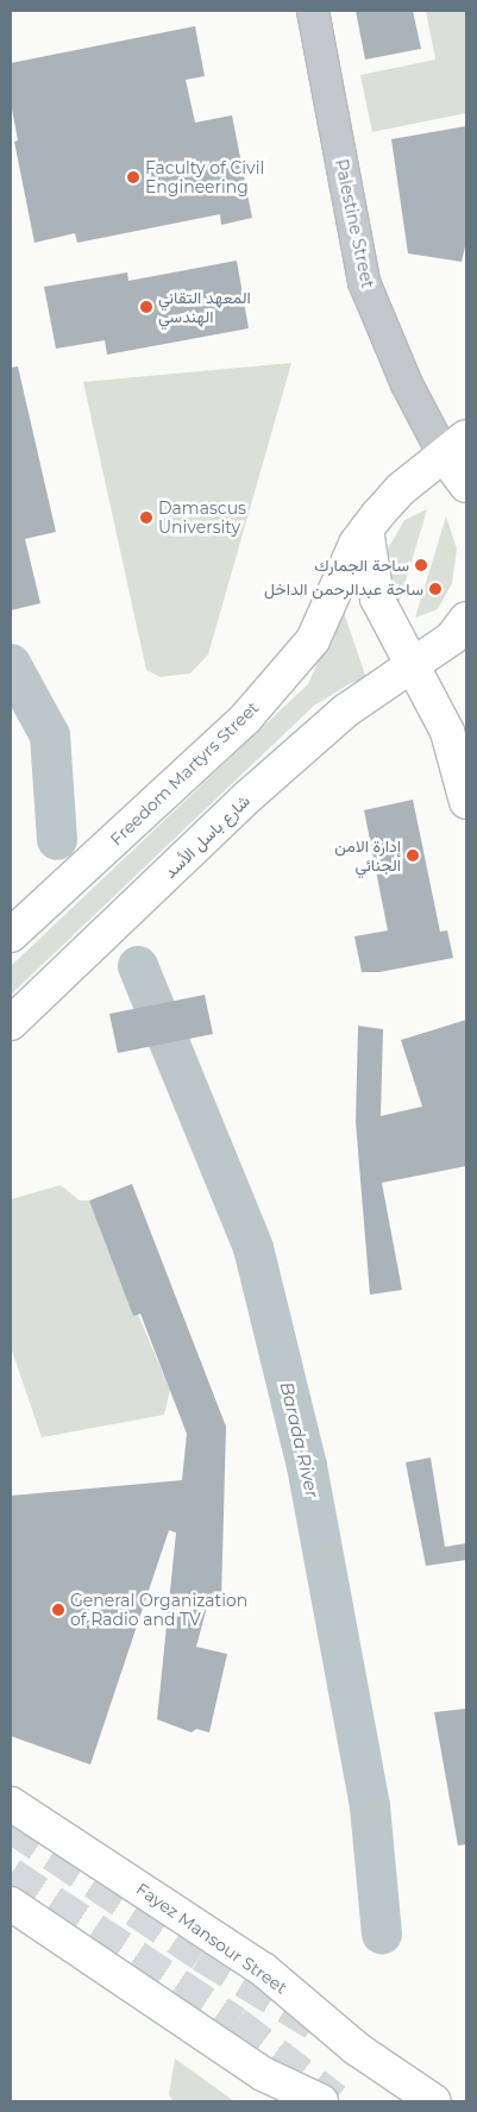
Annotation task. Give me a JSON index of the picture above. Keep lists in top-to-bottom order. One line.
{"streets":{"main road":["Freedom Martyrs Street","شارع باسل الأسد","Fayez Mansour Street"],"street":["Palestine Street"]},"crossings":[["Palestine Street","Freedom Martyrs Street"]],"water":["Barada River"],"places":["Faculty of Civil Engineering","المعهد التقاني الهندسي","Damascus University","ساحة الجمارك","ساحة عبدالرحمن الداخل","إدارة الامن الجنائي","General Organization of Radio and TV"]}
